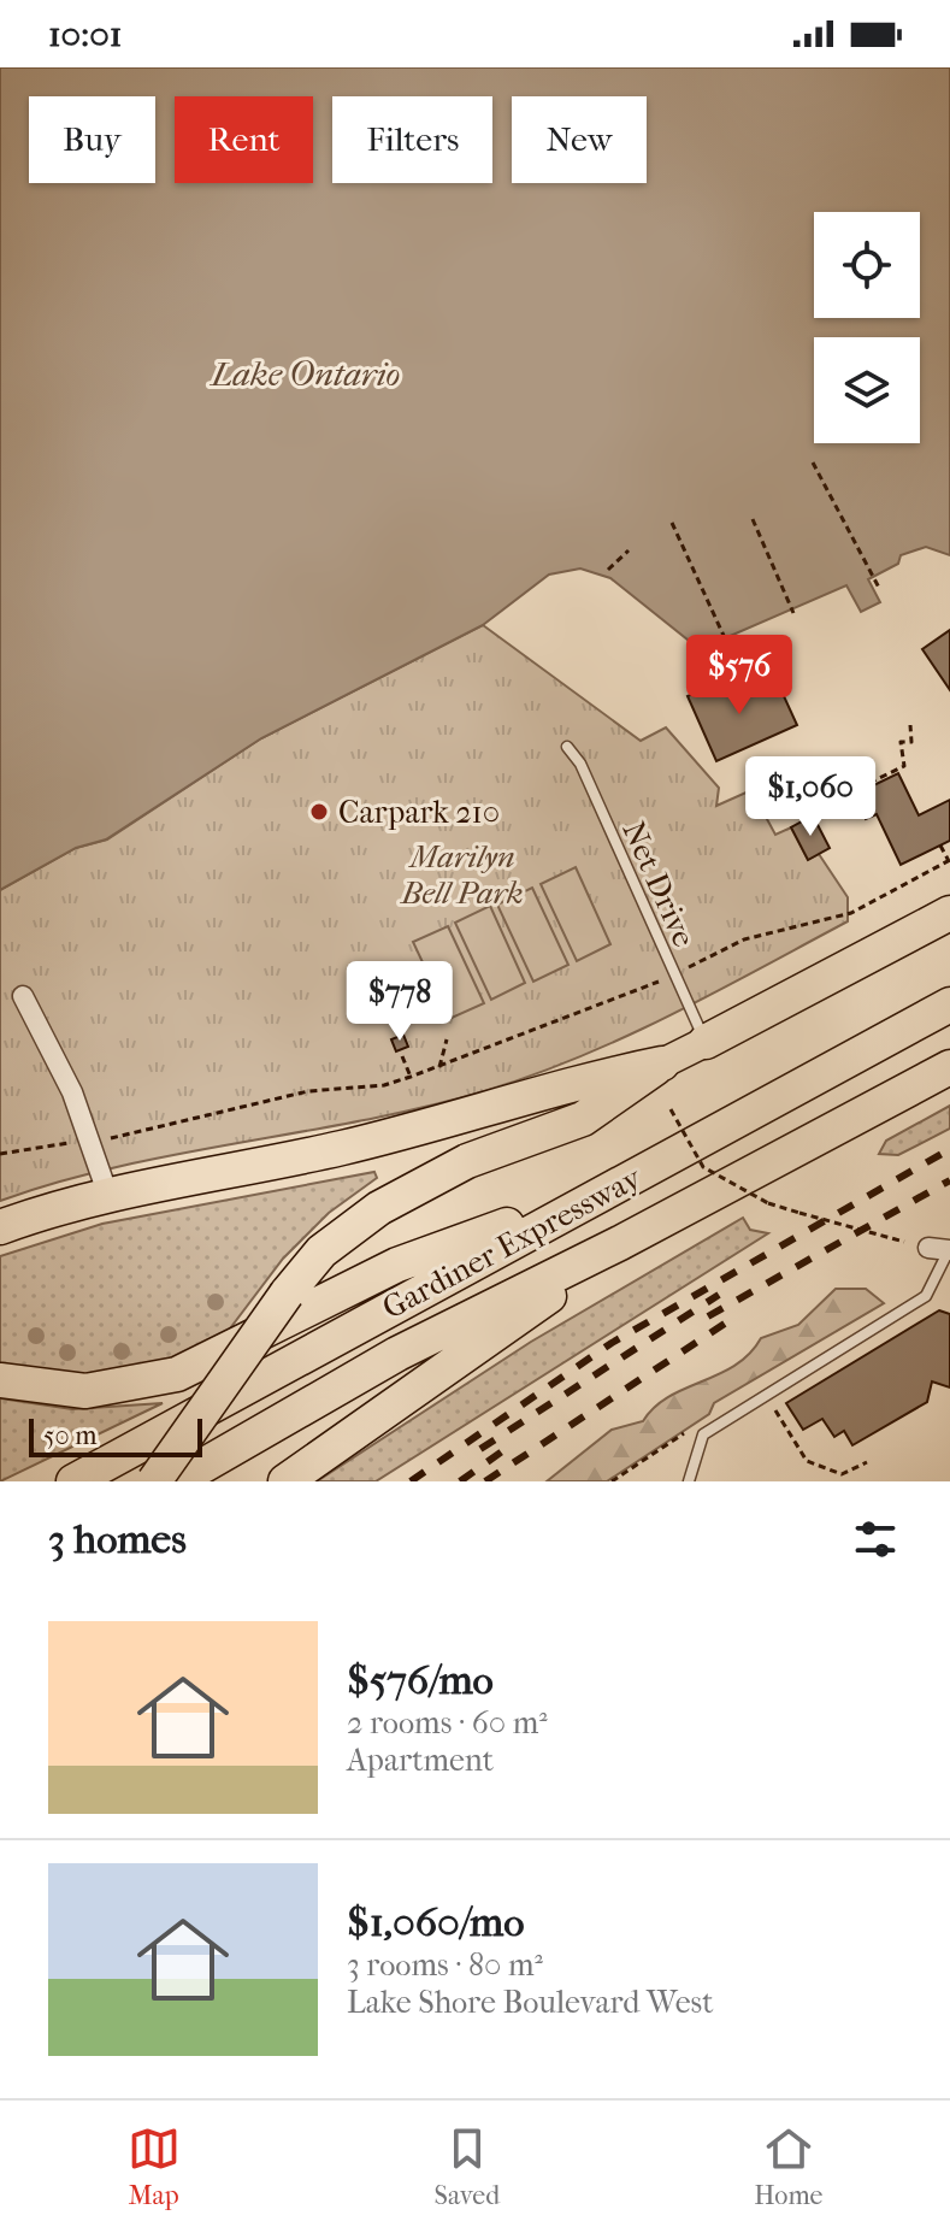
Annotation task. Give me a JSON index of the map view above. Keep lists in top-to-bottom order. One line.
{"streets":{"highway":["Gardiner Expressway"],"lane":["Net Drive"]},"water":["Lake Ontario"],"parks":["Marilyn Bell Park"],"places":["Carpark 210"],"scale_bar":"50 m","page":{"status":"10:01","chip":["Buy","Rent","Filters","New"],"price":["$576","$1,060","$778"],"scale":"50 m","heading":"3 homes","list":[{"name":"$576/mo","note":"2 rooms · 60 m² · Apartment"},{"name":"$1,060/mo","note":"3 rooms · 80 m² · Lake Shore Boulevard West"}],"tabs":["Map","Saved","Home"]}}
